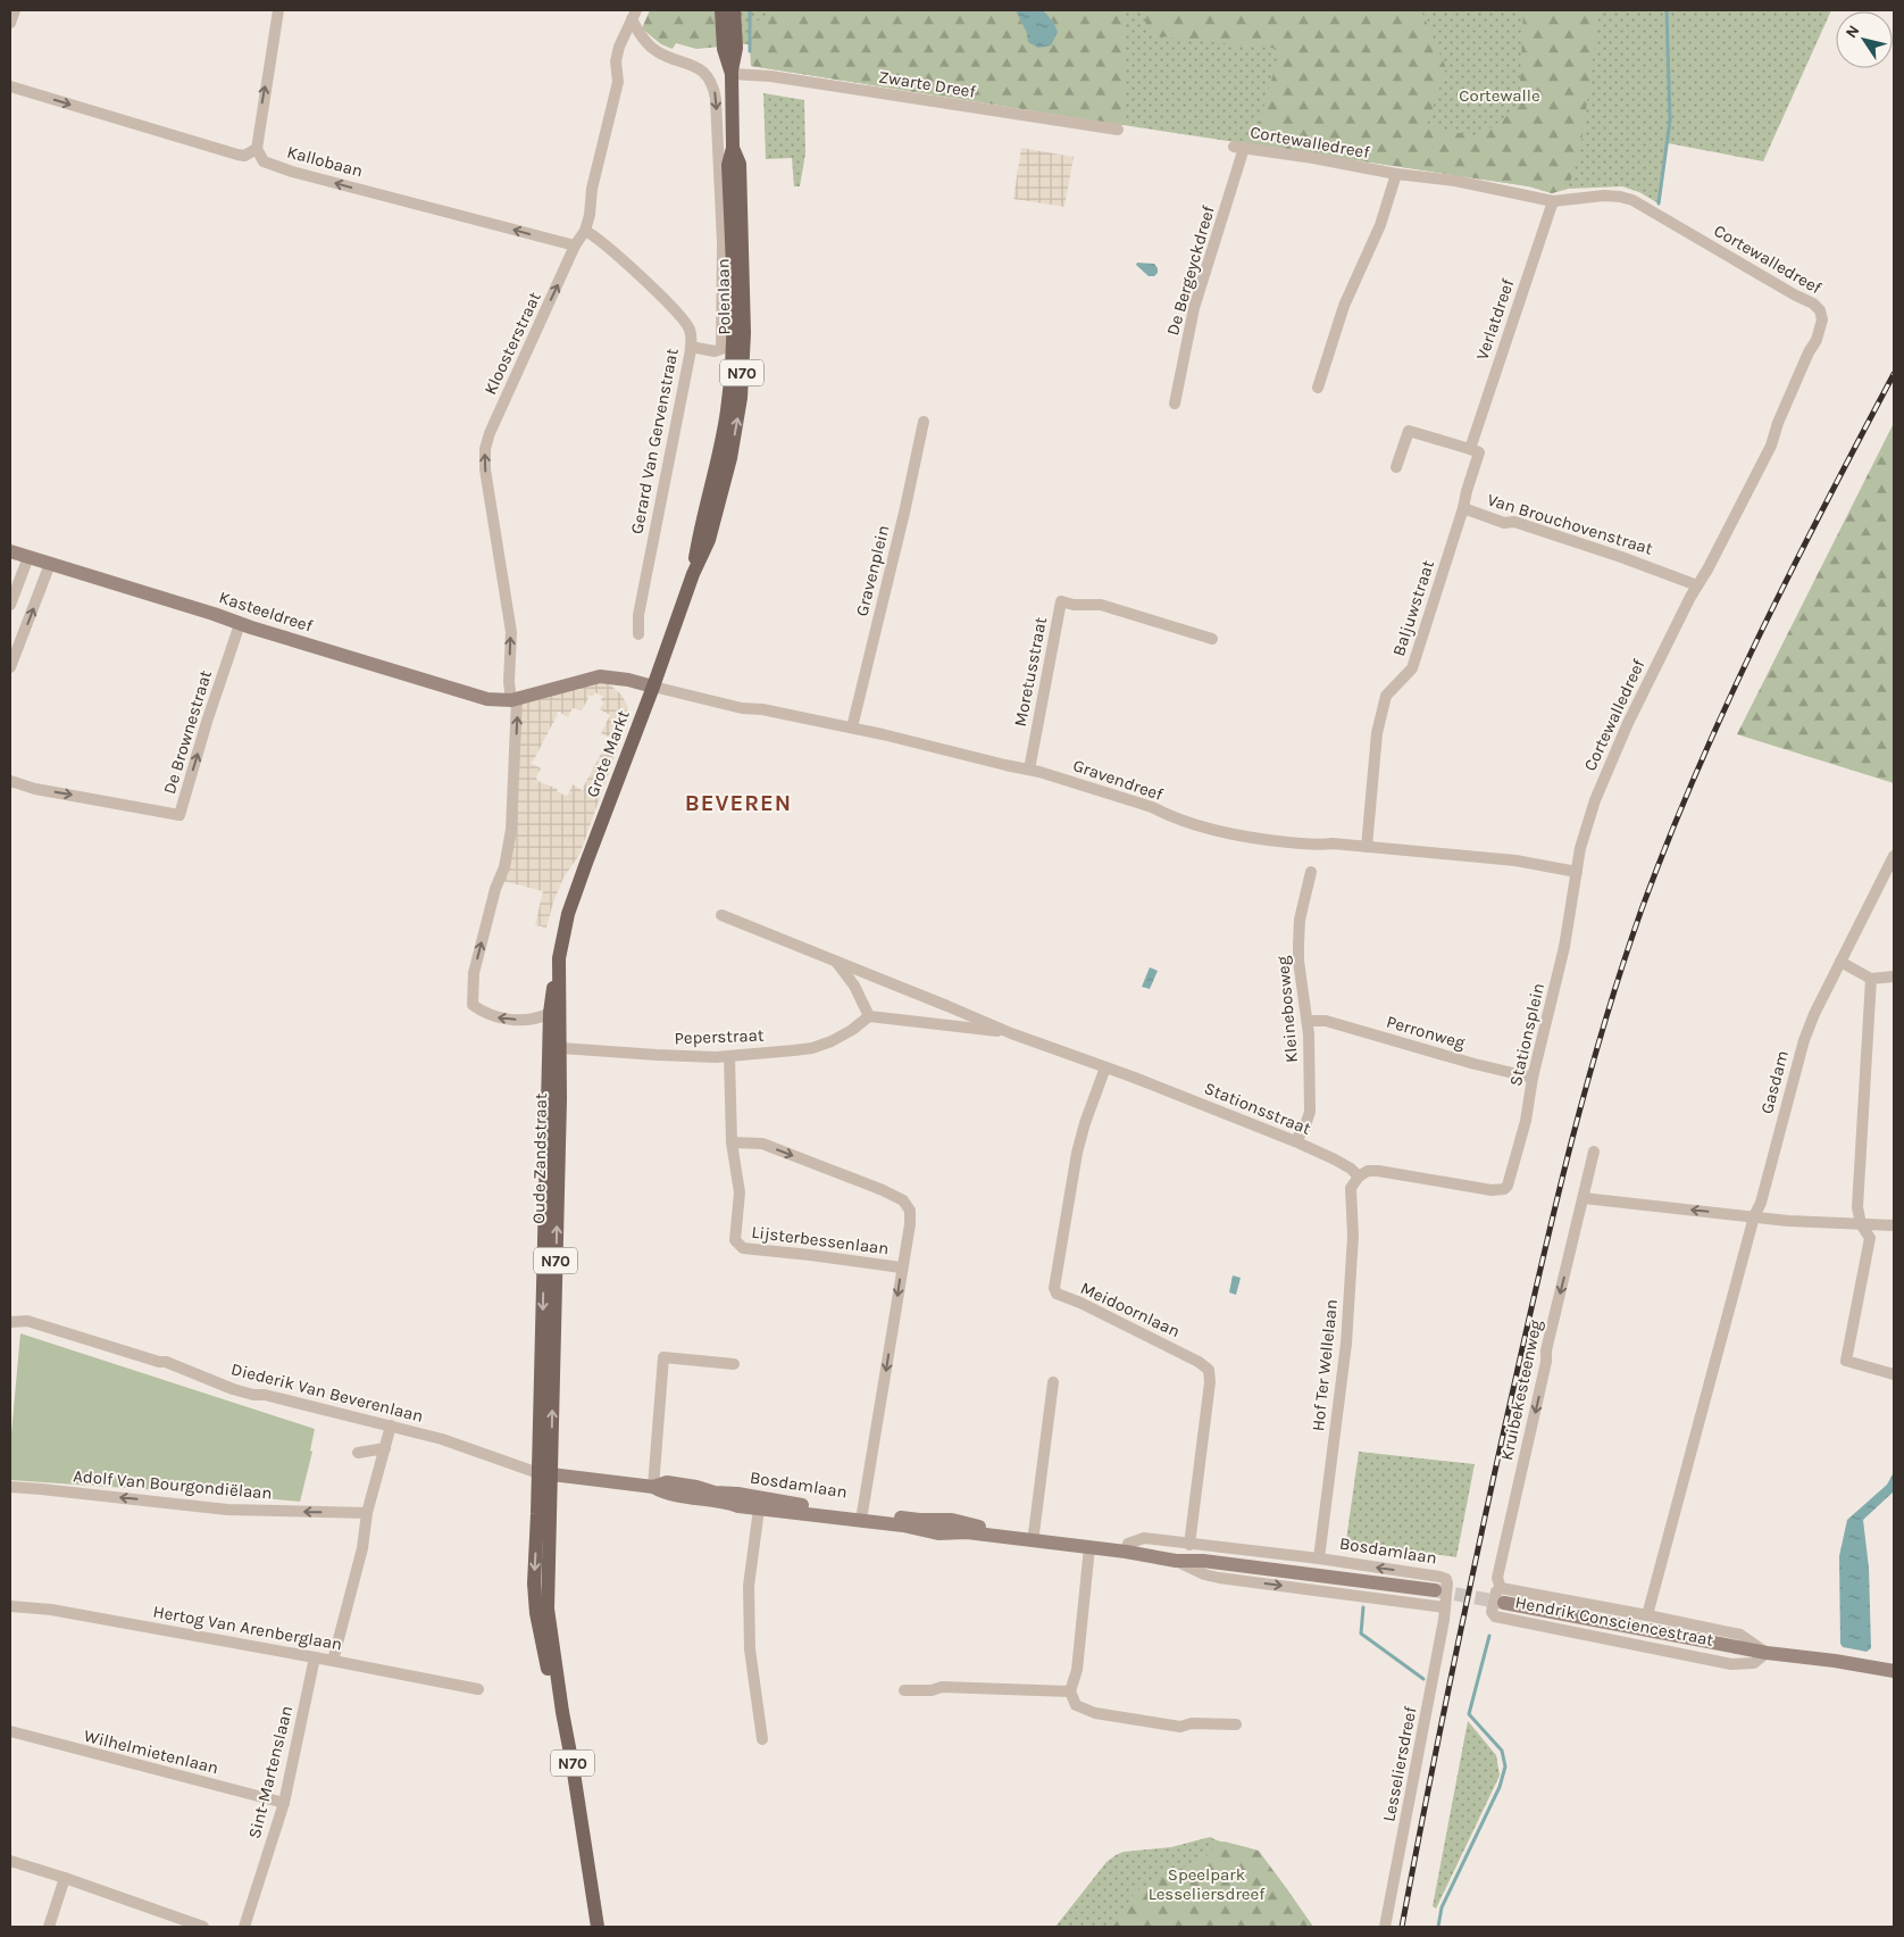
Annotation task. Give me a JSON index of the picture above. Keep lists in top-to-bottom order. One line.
{"streets":{"main road":["Polenlaan","N70","Grote Markt","Oude Zandstraat"],"street":["Zwarte Dreef","Cortewalledreef","Kallobaan","De Bergeyckdreef","Verlatdreef","Kloosterstraat","Gerard Van Gervenstraat","Van Brouchovenstraat","Gravenplein","Baljuwstraat","Kasteeldreef","Moretusstraat","De Brownestraat","Gravendreef","Kleinebosweg","Perronweg","Stationsplein","Peperstraat","Gasdam","Stationsstraat","Lijsterbessenlaan","Meidoornlaan","Hof Ter Wellelaan","Kruibekesteenweg","Diederik Van Beverenlaan","Adolf Van Bourgondiëlaan","Bosdamlaan","Hendrik Consciencestraat","Hertog Van Arenberglaan","Wilhelmietenlaan","Lesseliersdreef","Sint-Martenslaan"]},"crossings":[["Zwarte Dreef","Polenlaan"],["Zwarte Dreef","N70"],["Cortewalledreef","De Bergeyckdreef"],["Cortewalledreef","Verlatdreef"],["Cortewalledreef","Van Brouchovenstraat"],["Cortewalledreef","Gravendreef"],["Cortewalledreef","Stationsplein"],["Kallobaan","Kloosterstraat"],["Polenlaan","Kloosterstraat"],["Polenlaan","N70"],["Polenlaan","Gerard Van Gervenstraat"],["Polenlaan","Grote Markt"],["Polenlaan","Gravendreef"],["Verlatdreef","Van Brouchovenstraat"],["Verlatdreef","Baljuwstraat"],["Kloosterstraat","Gerard Van Gervenstraat"],["Kloosterstraat","Kasteeldreef"],["Van Brouchovenstraat","Baljuwstraat"],["Gravenplein","Gravendreef"],["Baljuwstraat","Gravendreef"],["Kasteeldreef","De Brownestraat"],["Moretusstraat","Gravendreef"],["Grote Markt","Gravendreef"],["Grote Markt","Peperstraat"],["Grote Markt","Oude Zandstraat"],["Gravendreef","Stationsplein"],["Kleinebosweg","Perronweg"],["Kleinebosweg","Stationsstraat"],["Perronweg","Stationsplein"],["Stationsplein","Stationsstraat"],["Stationsplein","Hof Ter Wellelaan"],["Peperstraat","Stationsstraat"],["Peperstraat","Oude Zandstraat"],["Peperstraat","Lijsterbessenlaan"],["Gasdam","Hendrik Consciencestraat"],["Stationsstraat","Meidoornlaan"],["Stationsstraat","Hof Ter Wellelaan"],["Oude Zandstraat","Diederik Van Beverenlaan"],["Oude Zandstraat","Bosdamlaan"],["Lijsterbessenlaan","Bosdamlaan"],["Meidoornlaan","Bosdamlaan"],["Hof Ter Wellelaan","Bosdamlaan"],["Kruibekesteenweg","Hendrik Consciencestraat"],["Diederik Van Beverenlaan","Bosdamlaan"],["Bosdamlaan","Lesseliersdreef"],["Hertog Van Arenberglaan","Sint-Martenslaan"],["Wilhelmietenlaan","Sint-Martenslaan"]],"one_way":["Kallobaan","Kloosterstraat","Kruibekesteenweg","Adolf Van Bourgondiëlaan"],"districts":["BEVEREN"],"parks":["Cortewalle","Speelpark Lesseliersdreef"],"north":"top left"}
